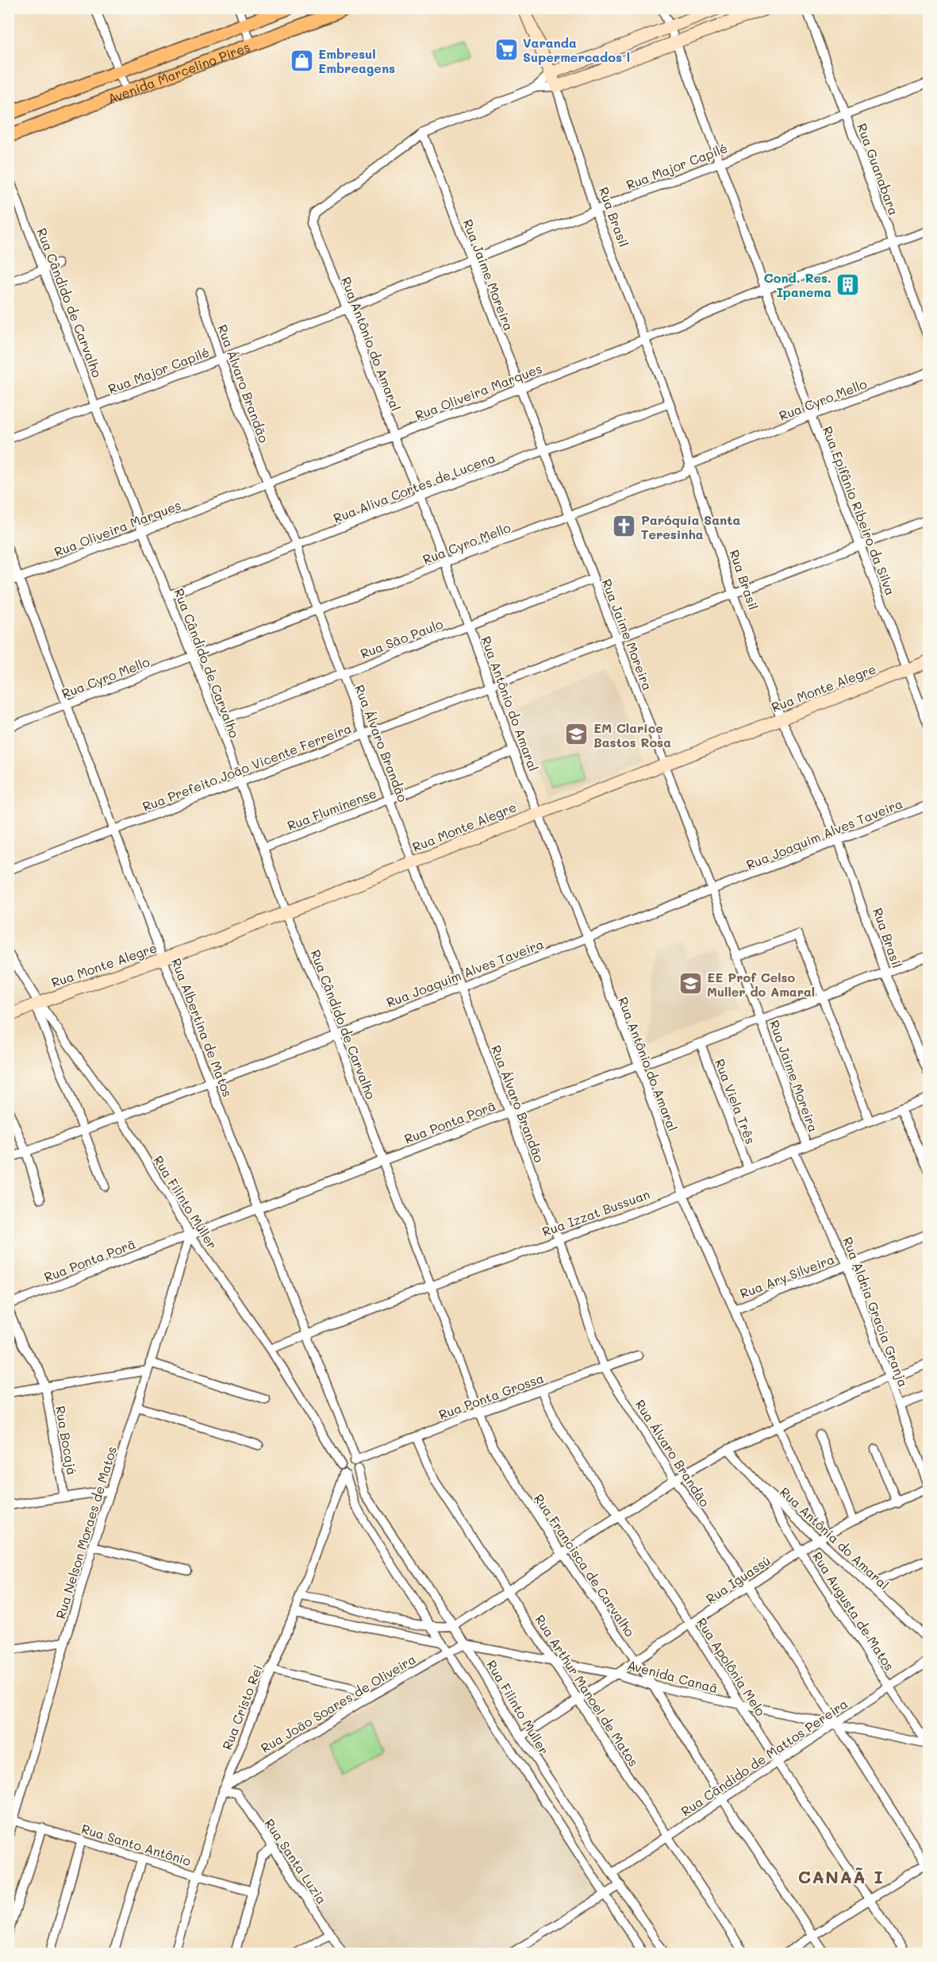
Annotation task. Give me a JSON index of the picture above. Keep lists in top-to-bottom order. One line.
{"streets":{"main road":["Avenida Marcelino Pires"],"street":["Rua Major Capilé","Rua Guanabara","Rua Brasil","Rua Jaime Moreira","Rua Cândido de Carvalho","Rua Antônio do Amaral","Rua Álvaro Brandão","Rua Oliveira Marques","Rua Cyro Mello","Rua Aliva Cortes de Lucena","Rua Epifânio Ribeiro da Silva","Rua São Paulo","Rua Monte Alegre","Rua Prefeito João Vicente Ferreira","Rua Fluminense","Rua Joaquim Alves Taveira","Rua Albertina de Matos","Rua Viela Três","Rua Ponta Porã","Rua Filinto Müller","Rua Izzat Bussuan","Rua Ary Silveira","Rua Aldria Gracia Granja","Rua Ponta Grossa","Rua Bocajá","Rua Nelson Moraes de Matos","Rua Antônia do Amaral","Rua Francisca de Carvalho","Rua Iguassú","Rua Augusta de Matos","Rua Apolônia Melo","Avenida Canaã","Rua Arthur Manoel de Matos","Rua João Soares de Oliveira","Rua Cristo Rei","Rua Filinto Muller","Rua Cãndido de Mattos Pereira","Rua Santo Antônio","Rua Santa Luzia"]},"crossings":[["Rua Major Capilé","Rua Guanabara"],["Rua Major Capilé","Rua Brasil"],["Rua Major Capilé","Rua Jaime Moreira"],["Rua Major Capilé","Rua Cândido de Carvalho"],["Rua Major Capilé","Rua Antônio do Amaral"],["Rua Major Capilé","Rua Álvaro Brandão"],["Rua Major Capilé","Rua Epifânio Ribeiro da Silva"],["Rua Guanabara","Rua Oliveira Marques"],["Rua Brasil","Rua Oliveira Marques"],["Rua Brasil","Rua Cyro Mello"],["Rua Brasil","Rua Aliva Cortes de Lucena"],["Rua Brasil","Rua Monte Alegre"],["Rua Brasil","Rua Prefeito João Vicente Ferreira"],["Rua Brasil","Rua Joaquim Alves Taveira"],["Rua Brasil","Rua Ponta Porã"],["Rua Jaime Moreira","Rua Antônio do Amaral"],["Rua Jaime Moreira","Rua Oliveira Marques"],["Rua Jaime Moreira","Rua Cyro Mello"],["Rua Jaime Moreira","Rua Aliva Cortes de Lucena"],["Rua Jaime Moreira","Rua São Paulo"],["Rua Jaime Moreira","Rua Monte Alegre"],["Rua Jaime Moreira","Rua Prefeito João Vicente Ferreira"],["Rua Jaime Moreira","Rua Joaquim Alves Taveira"],["Rua Jaime Moreira","Rua Ponta Porã"],["Rua Jaime Moreira","Rua Izzat Bussuan"],["Rua Cândido de Carvalho","Rua Oliveira Marques"],["Rua Cândido de Carvalho","Rua Cyro Mello"],["Rua Cândido de Carvalho","Rua Aliva Cortes de Lucena"],["Rua Cândido de Carvalho","Rua São Paulo"],["Rua Cândido de Carvalho","Rua Monte Alegre"],["Rua Cândido de Carvalho","Rua Prefeito João Vicente Ferreira"],["Rua Cândido de Carvalho","Rua Fluminense"],["Rua Cândido de Carvalho","Rua Joaquim Alves Taveira"],["Rua Cândido de Carvalho","Rua Ponta Porã"],["Rua Cândido de Carvalho","Rua Francisca de Carvalho"],["Rua Antônio do Amaral","Rua Oliveira Marques"],["Rua Antônio do Amaral","Rua Cyro Mello"],["Rua Antônio do Amaral","Rua Aliva Cortes de Lucena"],["Rua Antônio do Amaral","Rua São Paulo"],["Rua Antônio do Amaral","Rua Monte Alegre"],["Rua Antônio do Amaral","Rua Prefeito João Vicente Ferreira"],["Rua Antônio do Amaral","Rua Fluminense"],["Rua Antônio do Amaral","Rua Joaquim Alves Taveira"],["Rua Antônio do Amaral","Rua Ponta Porã"],["Rua Antônio do Amaral","Rua Izzat Bussuan"],["Rua Antônio do Amaral","Rua Ary Silveira"],["Rua Antônio do Amaral","Rua Iguassú"],["Rua Álvaro Brandão","Rua Oliveira Marques"],["Rua Álvaro Brandão","Rua Cyro Mello"],["Rua Álvaro Brandão","Rua Aliva Cortes de Lucena"],["Rua Álvaro Brandão","Rua São Paulo"],["Rua Álvaro Brandão","Rua Monte Alegre"],["Rua Álvaro Brandão","Rua Prefeito João Vicente Ferreira"],["Rua Álvaro Brandão","Rua Fluminense"],["Rua Álvaro Brandão","Rua Joaquim Alves Taveira"],["Rua Álvaro Brandão","Rua Ponta Porã"],["Rua Álvaro Brandão","Rua Izzat Bussuan"],["Rua Álvaro Brandão","Rua Ponta Grossa"],["Rua Álvaro Brandão","Rua Iguassú"],["Rua Álvaro Brandão","Avenida Canaã"],["Rua Álvaro Brandão","Rua Cãndido de Mattos Pereira"],["Rua Oliveira Marques","Rua Epifânio Ribeiro da Silva"],["Rua Oliveira Marques","Rua Albertina de Matos"],["Rua Cyro Mello","Rua Epifânio Ribeiro da Silva"],["Rua Cyro Mello","Rua Albertina de Matos"],["Rua Epifânio Ribeiro da Silva","Rua Monte Alegre"],["Rua Epifânio Ribeiro da Silva","Rua Prefeito João Vicente Ferreira"],["Rua Monte Alegre","Rua Albertina de Matos"],["Rua Monte Alegre","Rua Filinto Müller"],["Rua Prefeito João Vicente Ferreira","Rua Albertina de Matos"],["Rua Joaquim Alves Taveira","Rua Albertina de Matos"],["Rua Joaquim Alves Taveira","Rua Filinto Müller"],["Rua Albertina de Matos","Rua Ponta Porã"],["Rua Albertina de Matos","Rua Izzat Bussuan"],["Rua Albertina de Matos","Rua Ponta Grossa"],["Rua Albertina de Matos","Rua Filinto Muller"],["Rua Viela Três","Rua Ponta Porã"],["Rua Viela Três","Rua Izzat Bussuan"],["Rua Ponta Porã","Rua Filinto Müller"],["Rua Ponta Porã","Rua Nelson Moraes de Matos"],["Rua Ponta Porã","Rua Francisca de Carvalho"],["Rua Filinto Müller","Rua Izzat Bussuan"],["Rua Filinto Müller","Rua Ponta Grossa"],["Rua Filinto Müller","Rua Nelson Moraes de Matos"],["Rua Filinto Müller","Rua João Soares de Oliveira"],["Rua Filinto Müller","Rua Cristo Rei"],["Rua Izzat Bussuan","Rua Aldria Gracia Granja"],["Rua Izzat Bussuan","Rua Francisca de Carvalho"],["Rua Ary Silveira","Rua Aldria Gracia Granja"],["Rua Ponta Grossa","Rua Francisca de Carvalho"],["Rua Ponta Grossa","Rua Apolônia Melo"],["Rua Ponta Grossa","Rua Arthur Manoel de Matos"],["Rua Ponta Grossa","Rua Cristo Rei"],["Rua Ponta Grossa","Rua Filinto Muller"],["Rua Nelson Moraes de Matos","Rua Santo Antônio"],["Rua Antônia do Amaral","Rua Iguassú"],["Rua Antônia do Amaral","Rua Augusta de Matos"],["Rua Francisca de Carvalho","Rua Iguassú"],["Rua Francisca de Carvalho","Avenida Canaã"],["Rua Francisca de Carvalho","Rua Cãndido de Mattos Pereira"],["Rua Iguassú","Rua Augusta de Matos"],["Rua Iguassú","Rua Apolônia Melo"],["Rua Iguassú","Avenida Canaã"],["Rua Iguassú","Rua Arthur Manoel de Matos"],["Rua Iguassú","Rua Filinto Muller"],["Rua Augusta de Matos","Avenida Canaã"],["Rua Augusta de Matos","Rua Cãndido de Mattos Pereira"],["Rua Apolônia Melo","Avenida Canaã"],["Rua Apolônia Melo","Rua Cãndido de Mattos Pereira"],["Avenida Canaã","Rua Arthur Manoel de Matos"],["Avenida Canaã","Rua João Soares de Oliveira"],["Avenida Canaã","Rua Filinto Muller"],["Avenida Canaã","Rua Cãndido de Mattos Pereira"],["Rua Arthur Manoel de Matos","Rua Cãndido de Mattos Pereira"],["Rua João Soares de Oliveira","Rua Cristo Rei"],["Rua João Soares de Oliveira","Rua Filinto Muller"],["Rua João Soares de Oliveira","Rua Santa Luzia"],["Rua Cristo Rei","Rua Santo Antônio"],["Rua Cristo Rei","Rua Santa Luzia"],["Rua Filinto Muller","Rua Cãndido de Mattos Pereira"]],"districts":["CANAÃ I"],"places":{"supermarket":["Varanda Supermercados l"],"shop":["Embresul Embreagens"],"building":["Cond. Res. Ipanema"],"church":["Paróquia Santa Teresinha"],"school or university":["EM Clarice Bastos Rosa","EE Prof Celso Muller do Amaral"]}}
